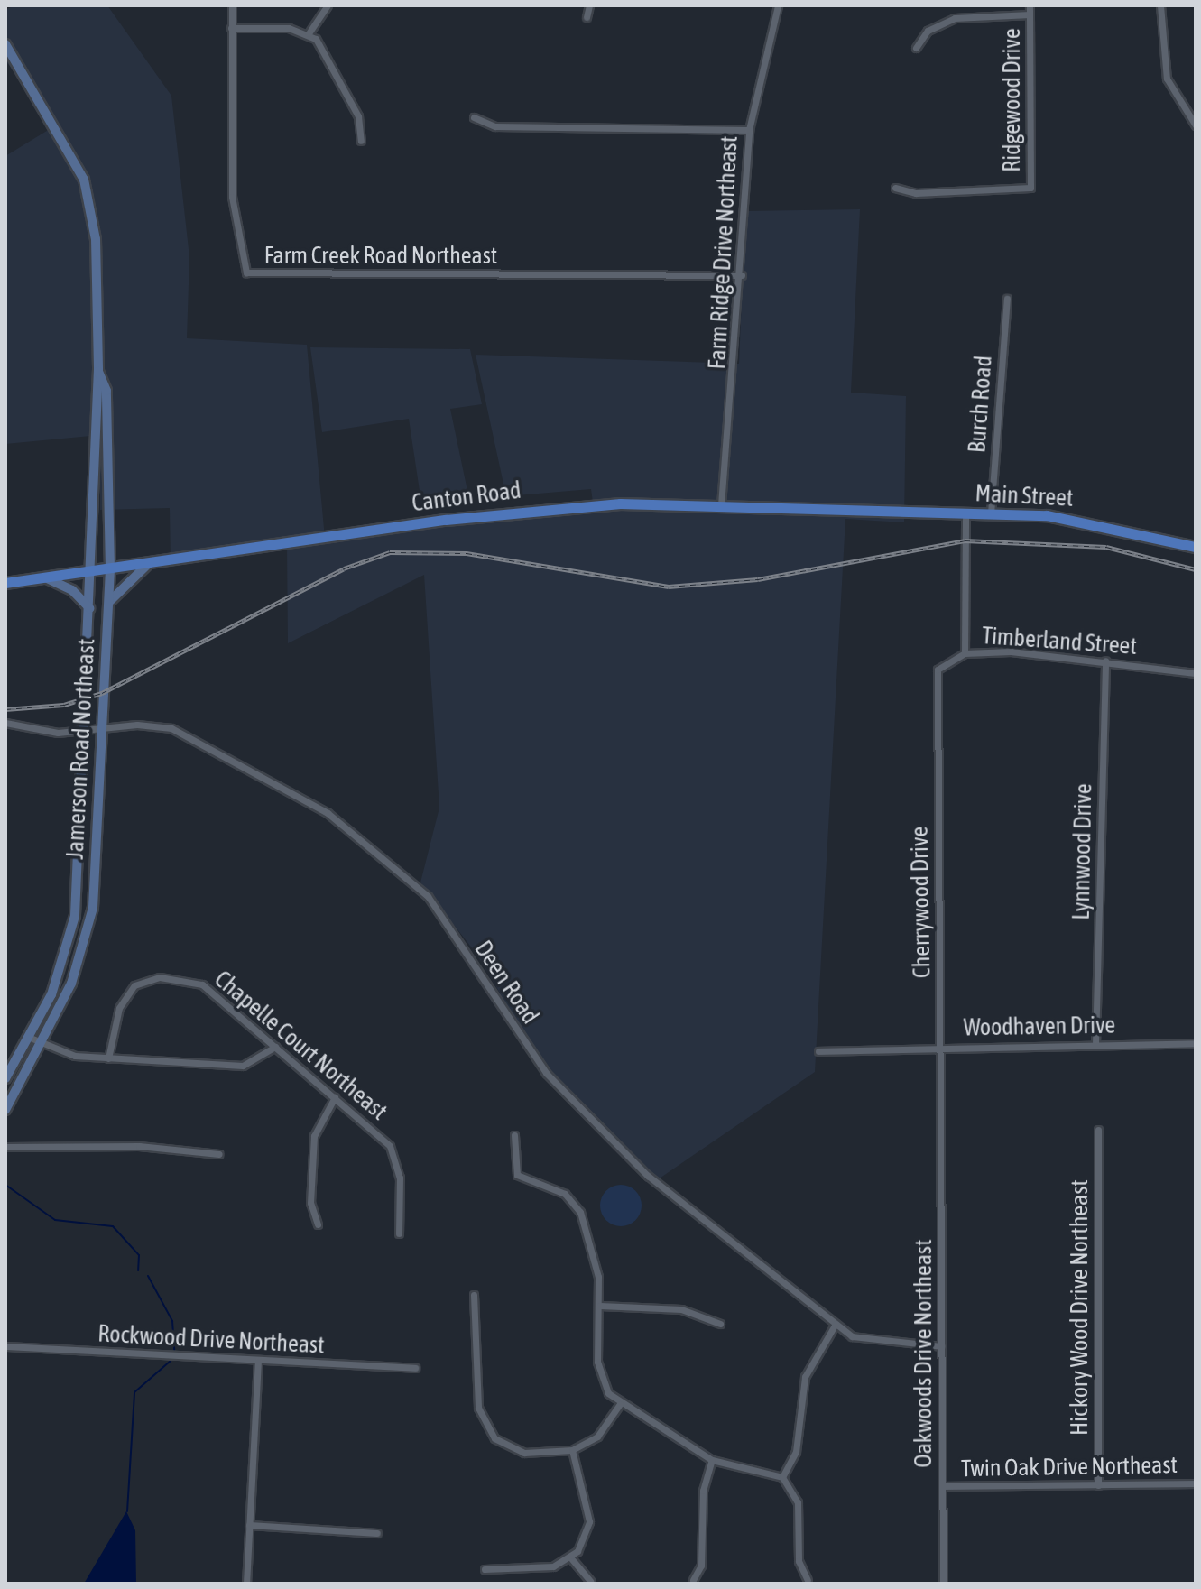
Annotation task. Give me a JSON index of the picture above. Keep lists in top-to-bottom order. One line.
{"streets":{"main road":["Main Street","Canton Road"],"street":["Ridgewood Drive","Farm Ridge Drive Northeast","Farm Creek Road Northeast","Burch Road","Timberland Street","Jamerson Road Northeast","Lynnwood Drive","Cherrywood Drive","Deen Road","Woodhaven Drive","Chapelle Court Northeast","Hickory Wood Drive Northeast","Rockwood Drive Northeast","Oakwoods Drive Northeast","Twin Oak Drive Northeast"]},"crossings":[["Farm Ridge Drive Northeast","Farm Creek Road Northeast"],["Farm Ridge Drive Northeast","Canton Road"],["Burch Road","Main Street"],["Main Street","Canton Road"],["Canton Road","Jamerson Road Northeast"],["Timberland Street","Lynnwood Drive"],["Timberland Street","Cherrywood Drive"],["Jamerson Road Northeast","Deen Road"],["Lynnwood Drive","Woodhaven Drive"],["Cherrywood Drive","Woodhaven Drive"],["Cherrywood Drive","Oakwoods Drive Northeast"],["Deen Road","Oakwoods Drive Northeast"],["Hickory Wood Drive Northeast","Twin Oak Drive Northeast"],["Oakwoods Drive Northeast","Twin Oak Drive Northeast"]]}
